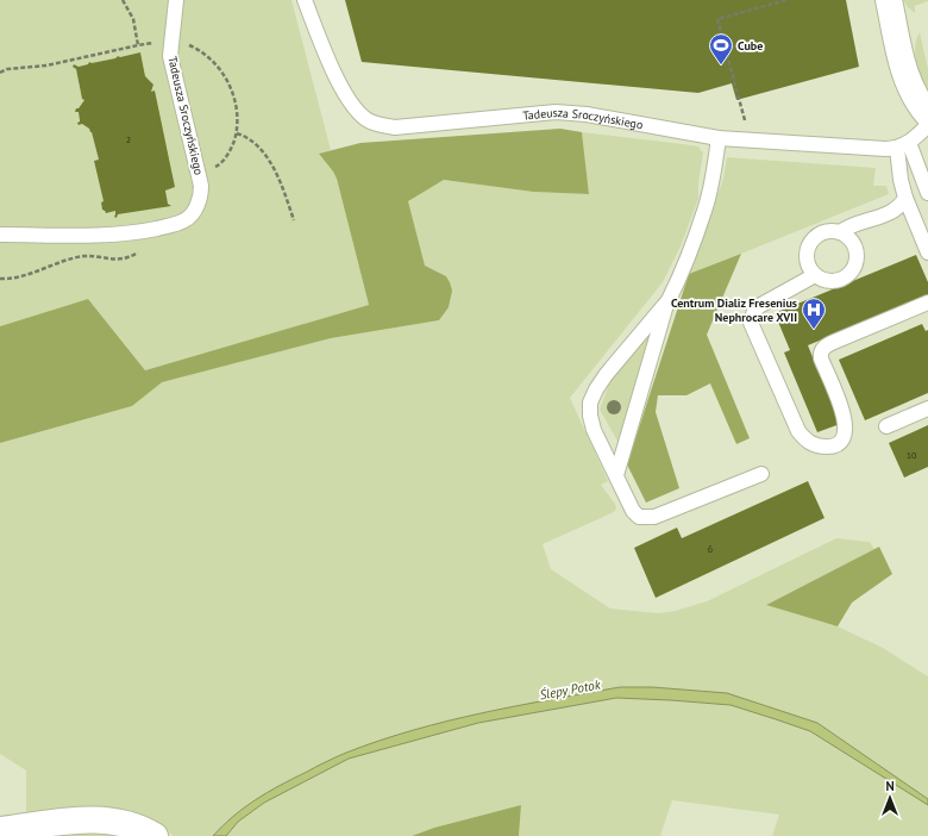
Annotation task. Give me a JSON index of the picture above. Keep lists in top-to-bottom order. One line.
{"streets":{"lane":["Tadeusza Sroczyńskiego"]},"water":["Ślepy Potok"],"places":{"sports":["Cube"],"hospital":["Centrum Dializ Fresenius Nephrocare XVII"]},"house_numbers":["2","10","6"],"north":"top"}
